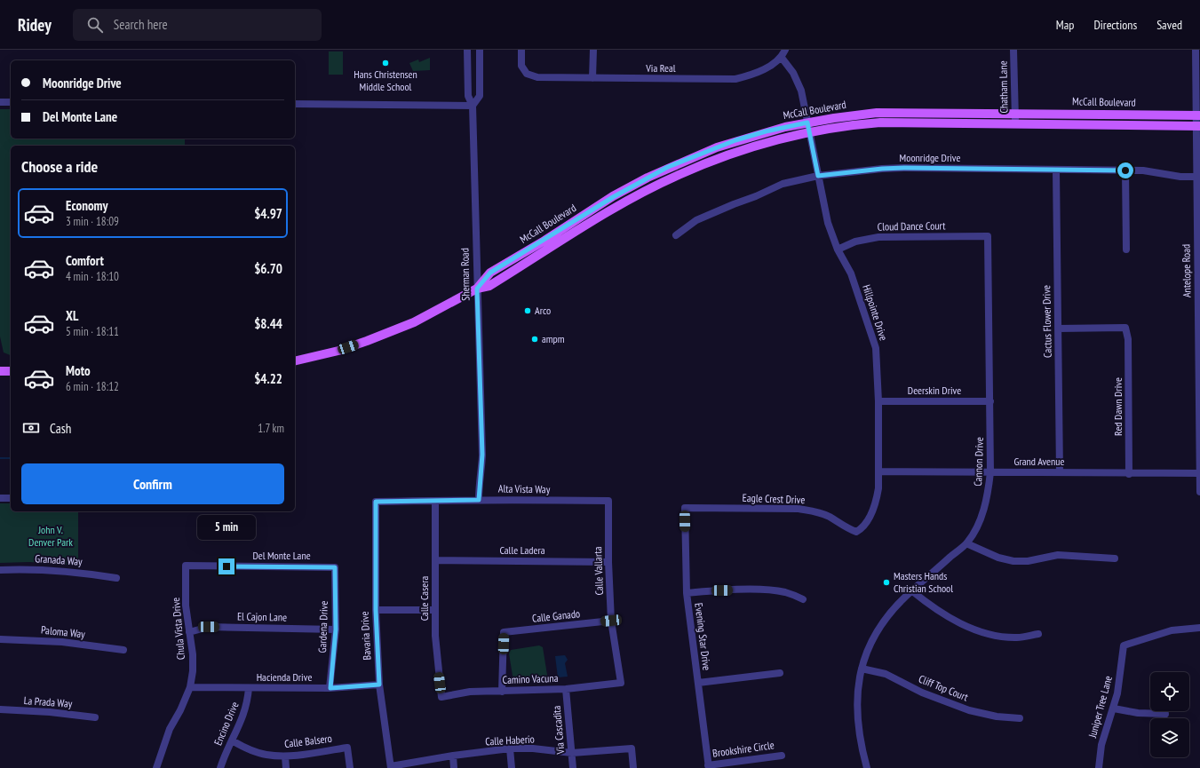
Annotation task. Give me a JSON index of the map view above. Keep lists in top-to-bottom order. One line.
{"streets":{"main road":["McCall Boulevard"],"street":["Via Real","Chatham Lane","Moonridge Drive","Cloud Dance Court","Antelope Road","Sherman Road","Hillpointe Drive","Cactus Flower Drive","Deerskin Drive","Red Dawn Drive","Cannon Drive","Grand Avenue","Alta Vista Way","Eagle Crest Drive","Calle Ladera","Del Monte Lane","Granada Way","Calle Vallarta","Calle Casera","Calle Ganado","El Cajon Lane","Gardena Drive","Chula Vista Drive","Paloma Way","Bavaria Drive","Evening Star Drive","Hacienda Drive","Camino Vacuna","Cliff Top Court","La Prada Way","Juniper Tree Lane","Encino Drive","Via Cascadita","Calle Haberio","Calle Balsero","Brookshire Circle"]},"crossings":[["Via Real","Hillpointe Drive"],["Chatham Lane","McCall Boulevard"],["McCall Boulevard","Antelope Road"],["McCall Boulevard","Sherman Road"],["McCall Boulevard","Hillpointe Drive"],["Moonridge Drive","Antelope Road"],["Moonridge Drive","Hillpointe Drive"],["Moonridge Drive","Cactus Flower Drive"],["Cloud Dance Court","Hillpointe Drive"],["Cloud Dance Court","Cannon Drive"],["Antelope Road","Grand Avenue"],["Sherman Road","Alta Vista Way"],["Hillpointe Drive","Deerskin Drive"],["Hillpointe Drive","Grand Avenue"],["Hillpointe Drive","Eagle Crest Drive"],["Cactus Flower Drive","Red Dawn Drive"],["Cactus Flower Drive","Grand Avenue"],["Deerskin Drive","Cannon Drive"],["Red Dawn Drive","Grand Avenue"],["Cannon Drive","Grand Avenue"],["Cannon Drive","Cliff Top Court"],["Alta Vista Way","Calle Vallarta"],["Alta Vista Way","Calle Casera"],["Alta Vista Way","Bavaria Drive"],["Eagle Crest Drive","Evening Star Drive"],["Calle Ladera","Calle Vallarta"],["Calle Ladera","Calle Casera"],["Del Monte Lane","Gardena Drive"],["Del Monte Lane","Chula Vista Drive"],["Calle Vallarta","Calle Ganado"],["Calle Vallarta","Camino Vacuna"],["Calle Casera","Camino Vacuna"],["Calle Ganado","Camino Vacuna"],["El Cajon Lane","Gardena Drive"],["El Cajon Lane","Chula Vista Drive"],["Gardena Drive","Hacienda Drive"],["Chula Vista Drive","Hacienda Drive"],["Bavaria Drive","Hacienda Drive"],["Bavaria Drive","Calle Haberio"],["Evening Star Drive","Brookshire Circle"],["Hacienda Drive","Encino Drive"],["Camino Vacuna","Via Cascadita"],["Encino Drive","Calle Balsero"],["Via Cascadita","Calle Haberio"]],"parks":["John V. Denver Park"],"places":["Hans Christensen Middle School","Arco","ampm","Masters Hands Christian School"],"page":{"header":"Ridey","search":"Search here","nav":["Map","Directions","Saved"],"banner":["Moonridge Drive","Del Monte Lane"],"heading":"Choose a ride","list":[{"name":"Economy","note":"3 min · 18:09","value":"$4.97"},{"name":"Comfort","note":"4 min · 18:10","value":"$6.70"},{"name":"XL","note":"5 min · 18:11","value":"$8.44"},{"name":"Moto","note":"6 min · 18:12","value":"$4.22"}],"pay":["Cash","1.7 km"],"buttons":"Confirm","bubble":"5 min"}}
